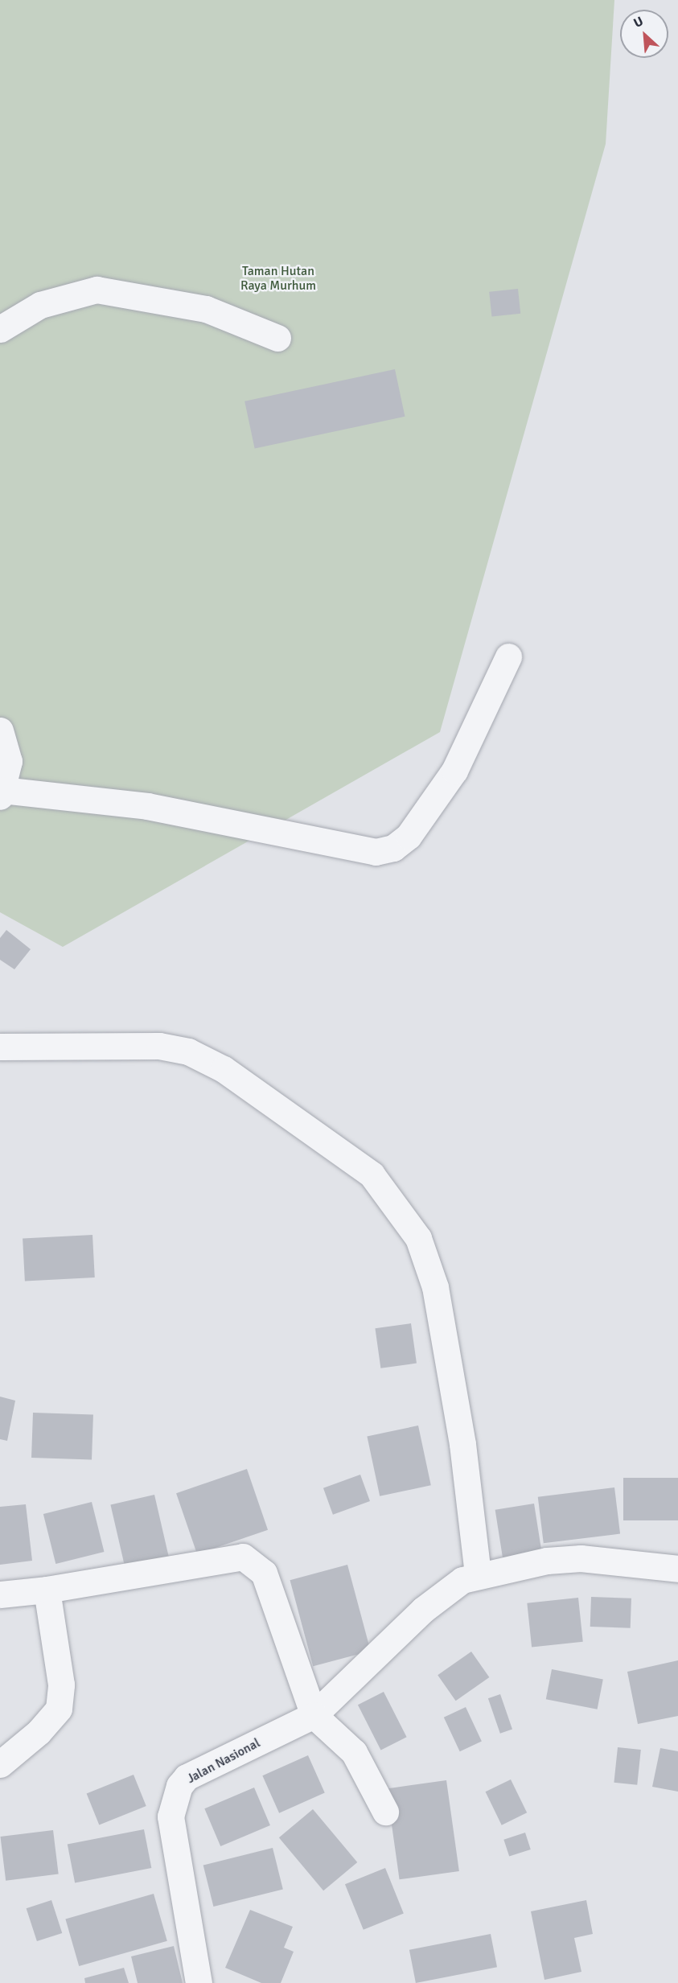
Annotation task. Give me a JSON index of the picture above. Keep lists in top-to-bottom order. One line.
{"streets":{"street":["Jalan Nasional"]},"parks":["Taman Hutan Raya Murhum"],"north":"top left"}
